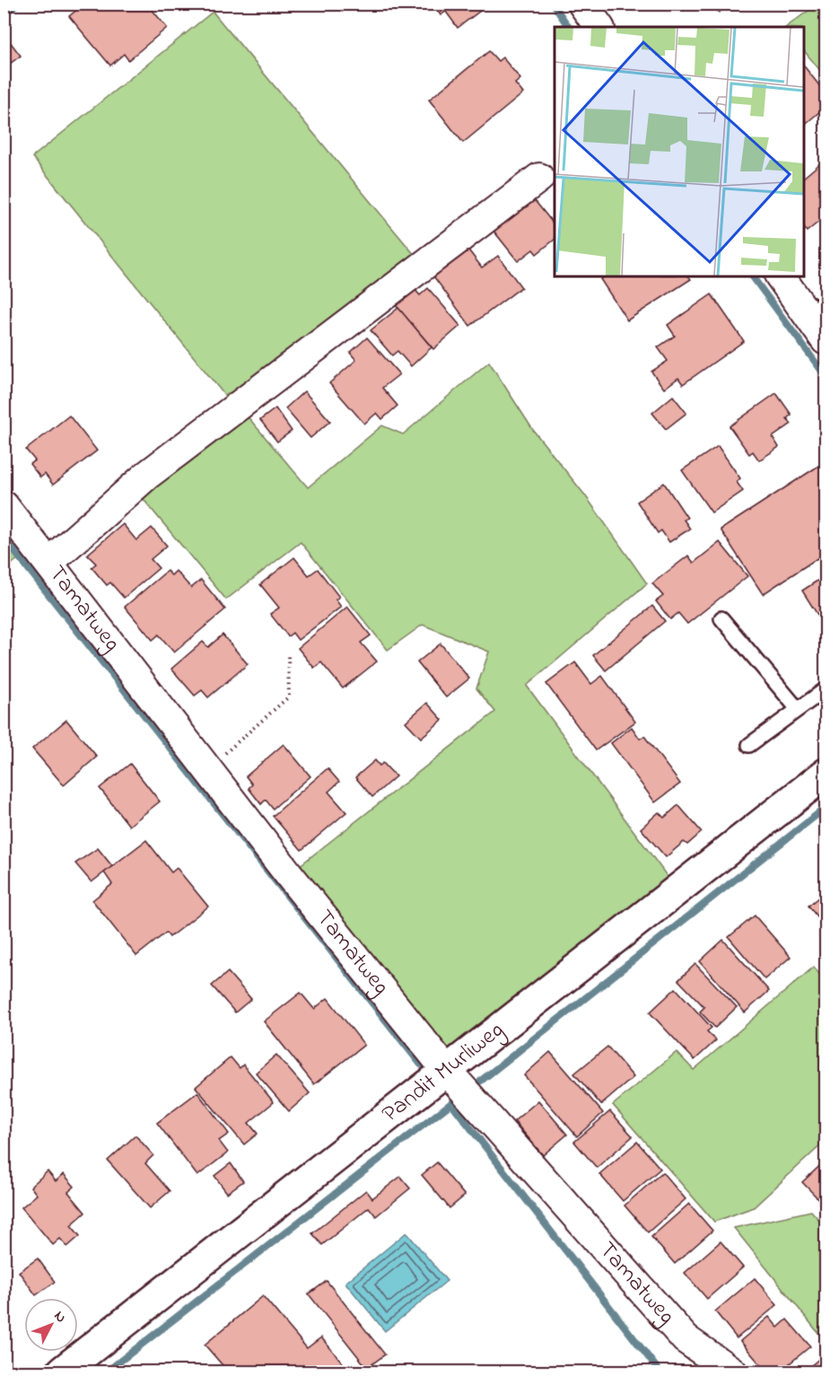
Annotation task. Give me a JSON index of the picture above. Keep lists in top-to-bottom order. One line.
{"streets":{"street":["Tamatweg","Pandit Murliweg"]},"crossings":[["Tamatweg","Pandit Murliweg"]],"north":"top right"}
